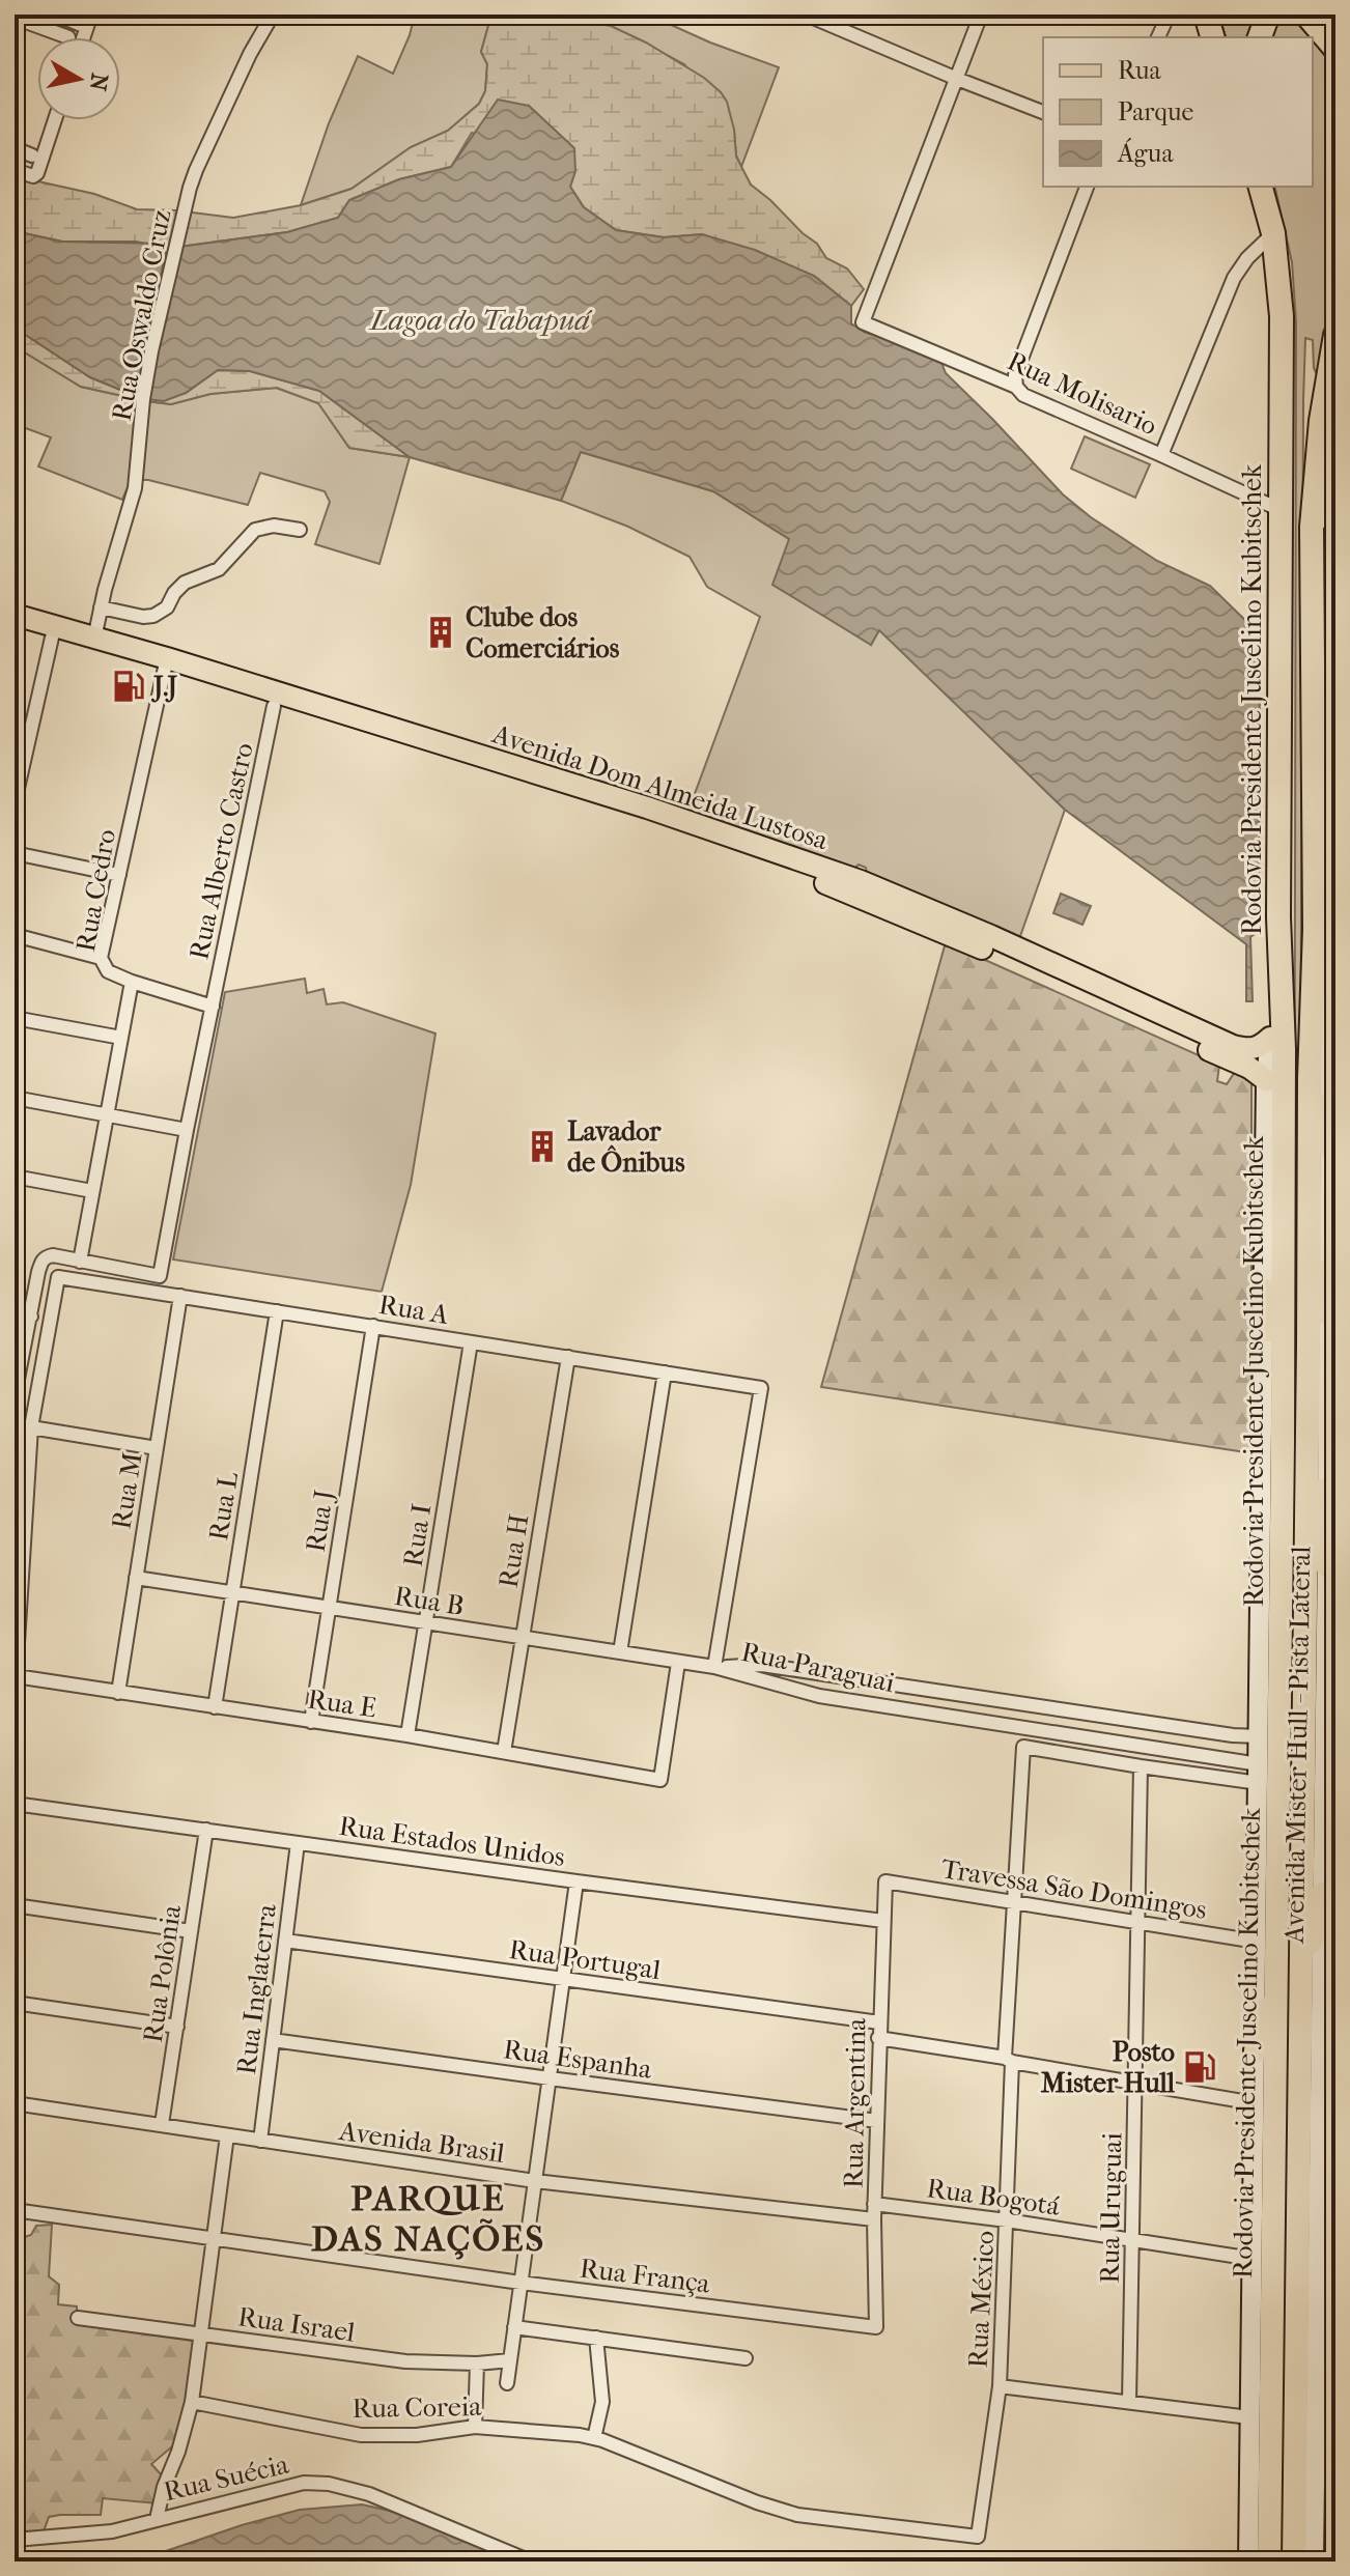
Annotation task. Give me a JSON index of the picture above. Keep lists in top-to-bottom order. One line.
{"streets":{"highway":["Rodovia Presidente Juscelino Kubitschek"],"main road":["Avenida Dom Almeida Lustosa","Avenida Mister Hull - Pista Lateral"],"street":["Rua Oswaldo Cruz","Rua Molisario","Rua Alberto Castro","Rua Cedro","Rua A","Rua M","Rua L","Rua J","Rua I","Rua H","Rua B","Rua Paraguai","Rua E","Rua Estados Unidos","Travessa São Domingos","Rua Portugal","Rua Polônia","Rua Inglaterra","Rua Espanha","Rua Argentina","Avenida Brasil","Rua Bogotá","Rua Uruguai","Rua França","Rua México","Rua Israel","Rua Coreia","Rua Suécia"]},"crossings":[["Rua Oswaldo Cruz","Avenida Dom Almeida Lustosa"],["Rua Molisario","Rodovia Presidente Juscelino Kubitschek"],["Rodovia Presidente Juscelino Kubitschek","Avenida Mister Hull - Pista Lateral"],["Avenida Dom Almeida Lustosa","Rua Alberto Castro"],["Avenida Dom Almeida Lustosa","Rua Cedro"],["Avenida Dom Almeida Lustosa","Avenida Mister Hull - Pista Lateral"],["Rua A","Rua M"],["Rua A","Rua L"],["Rua A","Rua J"],["Rua A","Rua I"],["Rua A","Rua H"],["Rua A","Rua B"],["Rua A","Rua Paraguai"],["Rua M","Rua B"],["Rua M","Rua E"],["Rua L","Rua B"],["Rua L","Rua E"],["Rua J","Rua B"],["Rua J","Rua E"],["Rua I","Rua B"],["Rua I","Rua E"],["Rua H","Rua B"],["Rua H","Rua E"],["Rua B","Rua Paraguai"],["Rua B","Rua E"],["Rua Paraguai","Avenida Mister Hull - Pista Lateral"],["Avenida Mister Hull - Pista Lateral","Travessa São Domingos"],["Avenida Mister Hull - Pista Lateral","Rua Bogotá"],["Rua Estados Unidos","Rua Polônia"],["Rua Estados Unidos","Rua Inglaterra"],["Rua Estados Unidos","Rua Argentina"],["Travessa São Domingos","Rua Argentina"],["Travessa São Domingos","Rua Uruguai"],["Travessa São Domingos","Rua México"],["Rua Portugal","Rua Inglaterra"],["Rua Portugal","Rua Argentina"],["Rua Polônia","Avenida Brasil"],["Rua Inglaterra","Rua Espanha"],["Rua Inglaterra","Avenida Brasil"],["Rua Espanha","Rua Argentina"],["Rua Argentina","Avenida Brasil"],["Rua Argentina","Rua Bogotá"],["Rua Argentina","Rua França"],["Avenida Brasil","Rua Suécia"],["Rua Bogotá","Rua Uruguai"],["Rua Bogotá","Rua México"],["Rua Uruguai","Rua México"],["Rua França","Rua Suécia"],["Rua México","Rua Coreia"],["Rua Israel","Rua Suécia"],["Rua Coreia","Rua Suécia"]],"districts":["PARQUE DAS NAÇÕES"],"water":["Lagoa do Tabapuá"],"places":{"building":["Clube dos Comerciários","Lavador de Ônibus"],"fuel station":["J.J","Posto Mister Hull"]},"legend":["Rua","Parque","Água"],"north":"right"}
